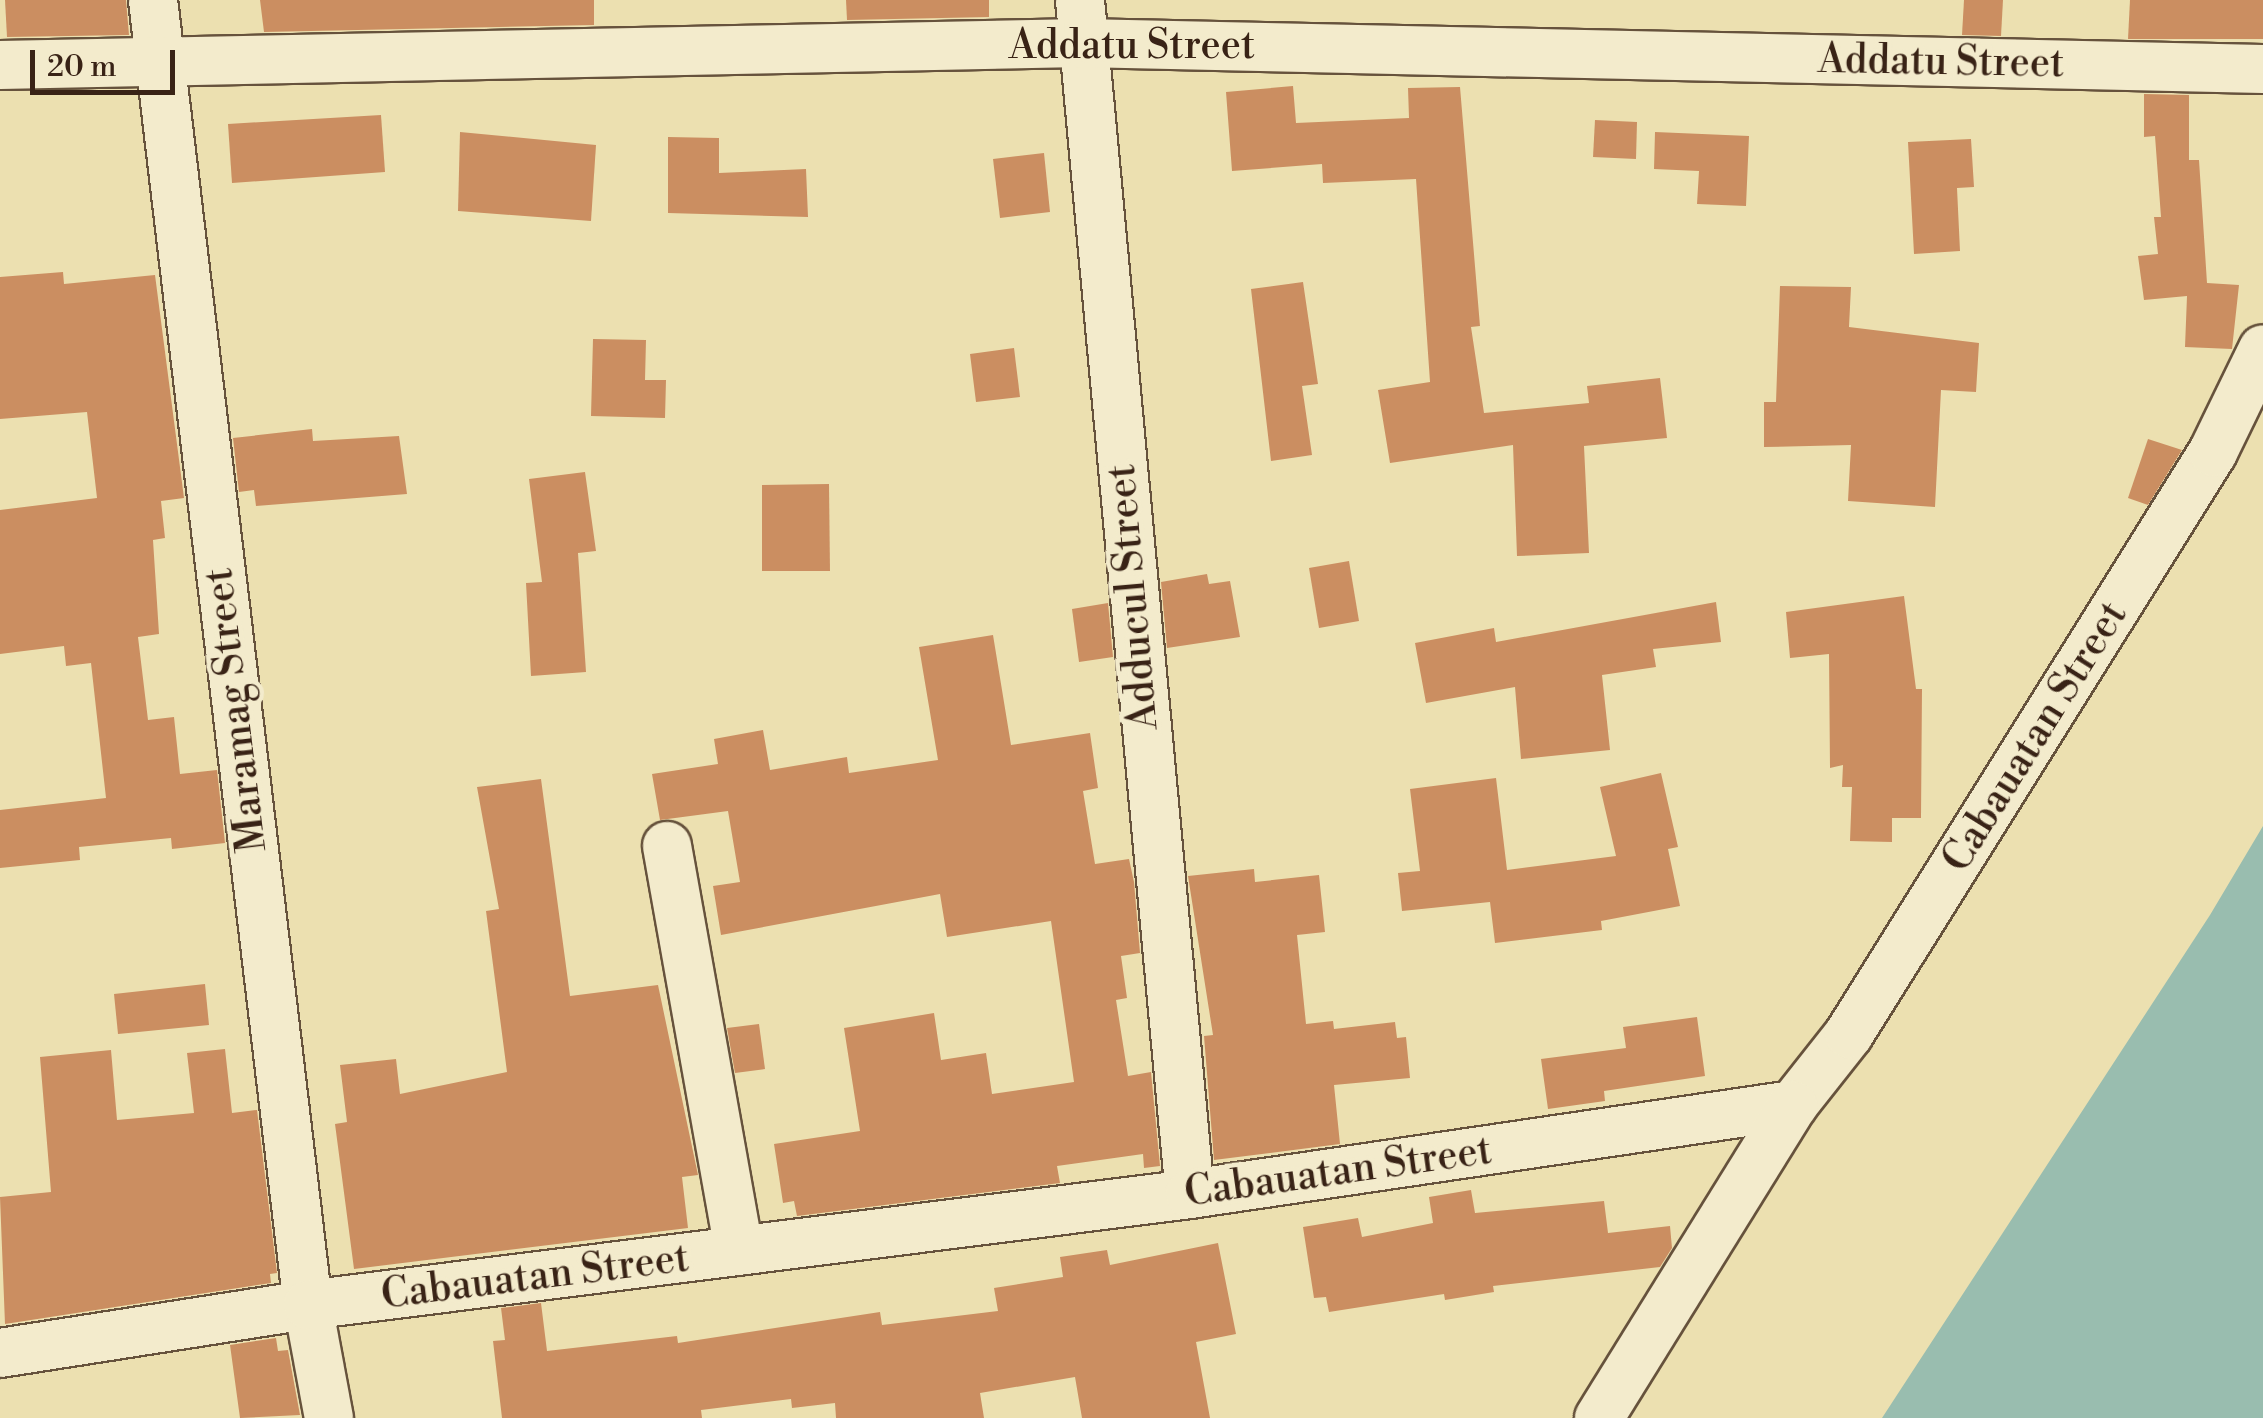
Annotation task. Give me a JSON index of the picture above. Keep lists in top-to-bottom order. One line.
{"streets":{"street":["Addatu Street","Adducul Street","Maramag Street","Cabauatan Street"]},"crossings":[["Addatu Street","Adducul Street"],["Addatu Street","Maramag Street"],["Adducul Street","Cabauatan Street"],["Maramag Street","Cabauatan Street"]],"scale_bar":"20 m"}
